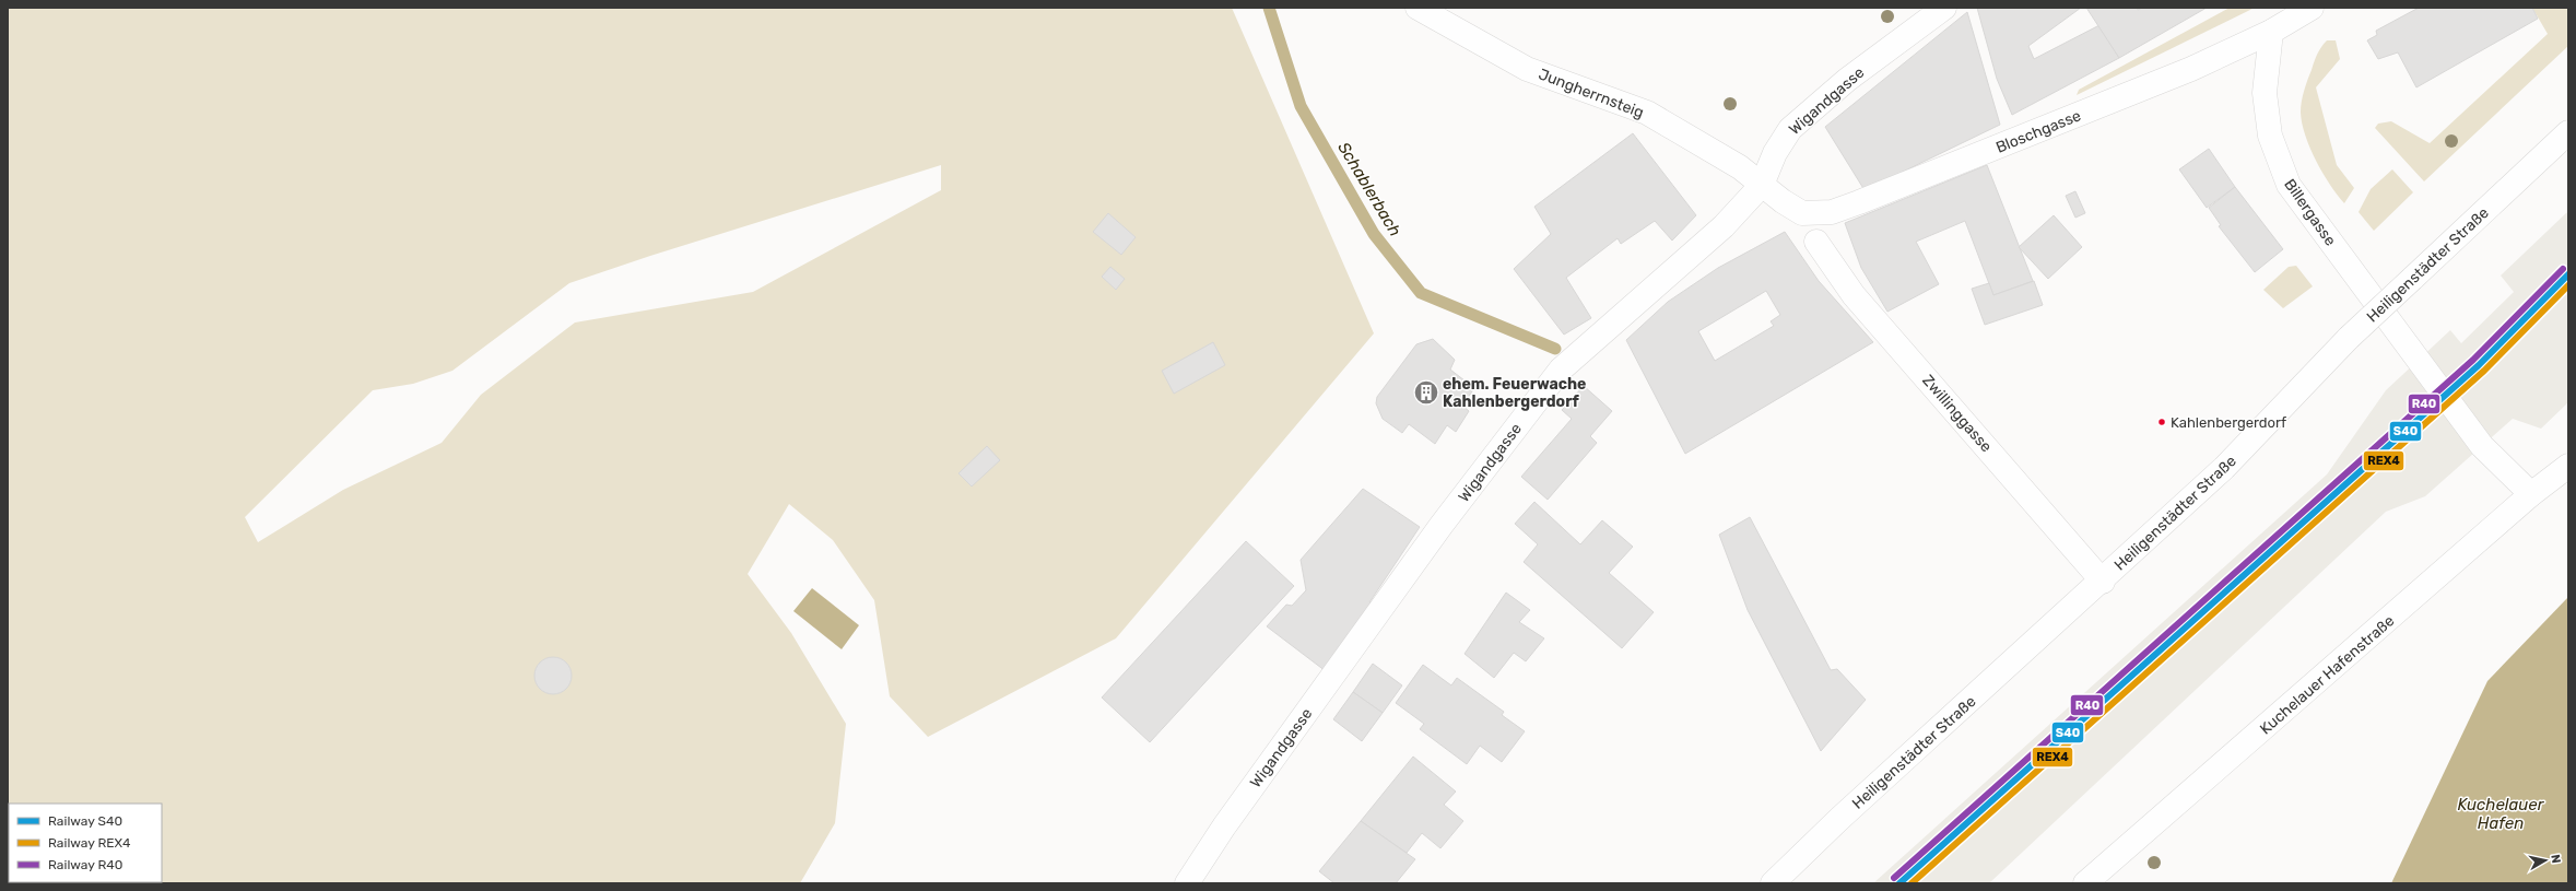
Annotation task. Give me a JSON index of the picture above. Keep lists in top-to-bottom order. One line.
{"streets":{"street":["Jungherrnsteig","Wigandgasse","Bloschgasse","Billergasse","Heiligenstädter Straße","Zwillinggasse","Kuchelauer Hafenstraße"]},"crossings":[["Jungherrnsteig","Wigandgasse"],["Jungherrnsteig","Bloschgasse"],["Wigandgasse","Bloschgasse"],["Bloschgasse","Billergasse"],["Billergasse","Kuchelauer Hafenstraße"],["Heiligenstädter Straße","Zwillinggasse"]],"water":["Schablerbach","Kuchelauer Hafen"],"places":{"building":["ehem. Feuerwache Kahlenbergerdorf"],"other":["Kahlenbergerdorf"]},"lines":["rail line R40","rail line S40","rail line REX4"],"legend":["Railway S40","Railway REX4","Railway R40"],"north":"right"}
